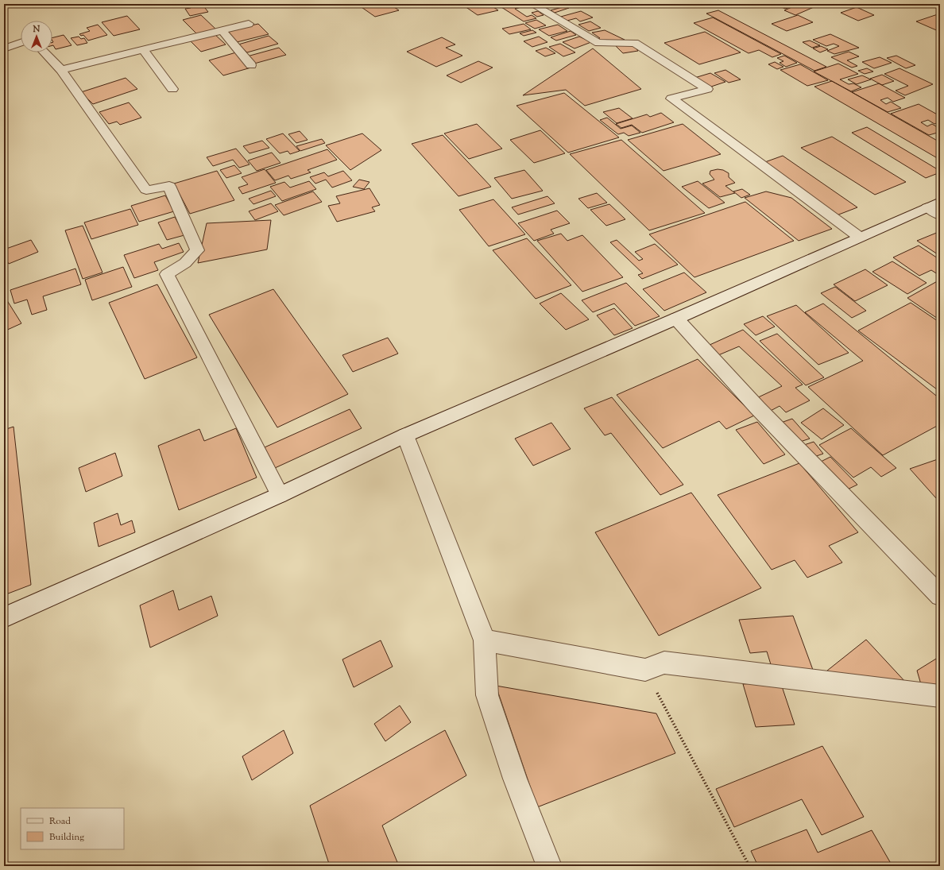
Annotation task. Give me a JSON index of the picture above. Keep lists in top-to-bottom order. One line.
{"legend":["Road","Building"],"north":"top"}
